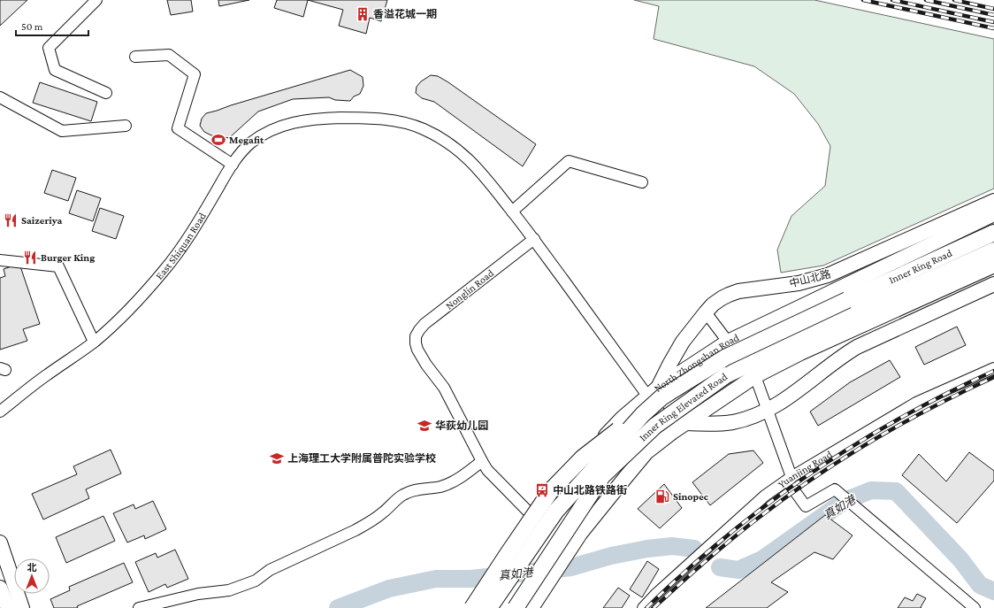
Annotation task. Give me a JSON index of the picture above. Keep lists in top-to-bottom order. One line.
{"streets":{"highway":["Inner Ring Elevated Road"],"main road":["中山北路","North Zhongshan Road"],"street":["East Shiquan Road","Nonglin Road","Yuanjing Road"]},"crossings":[["中山北路","North Zhongshan Road"],["中山北路","Inner Ring Elevated Road"],["Nonglin Road","North Zhongshan Road"],["North Zhongshan Road","Inner Ring Elevated Road"]],"water":["真如港"],"places":{"building":["香溢花城一期"],"sports":["Megafit"],"restaurant":["Saizeriya","Burger King"],"school or university":["华荻幼儿园","上海理工大学附属普陀实验学校"],"bus stop":["中山北路铁路街"],"fuel station":["Sinopec"]},"scale_bar":"50 m","north":"top"}
